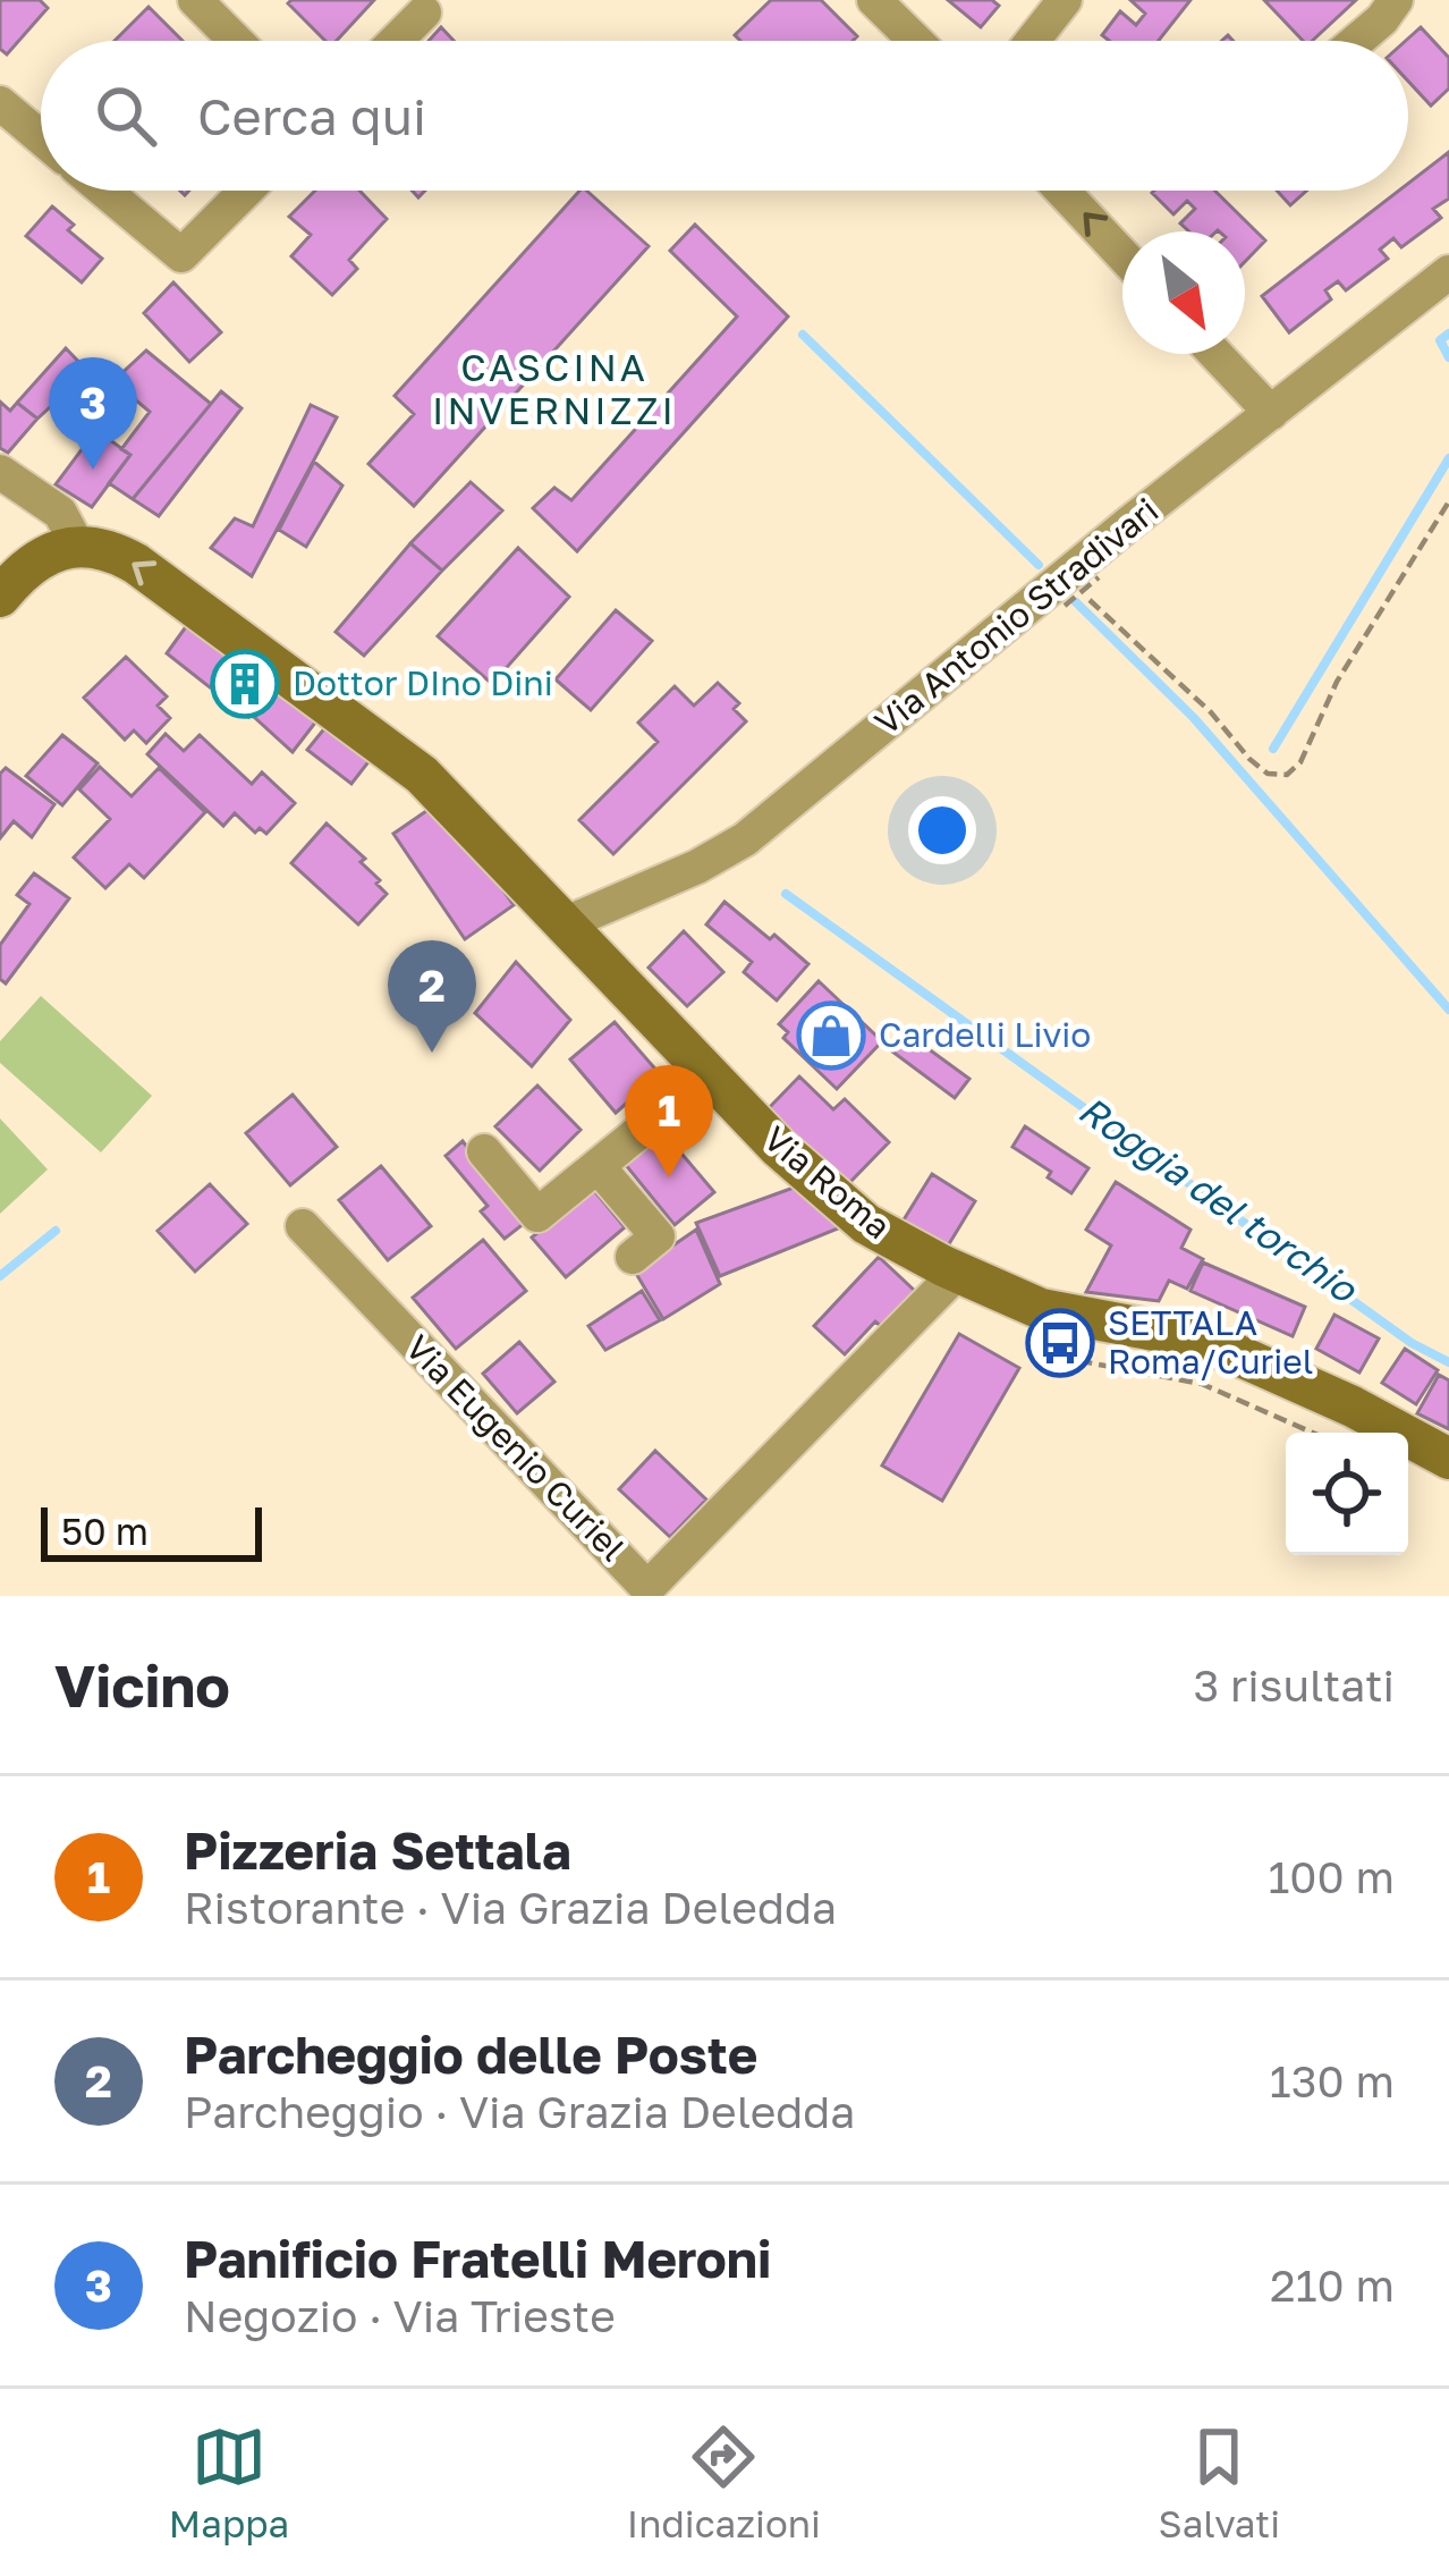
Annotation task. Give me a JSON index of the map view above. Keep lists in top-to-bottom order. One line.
{"streets":{"street":["Via Antonio Stradivari","Via Roma","Via Eugenio Curiel"]},"crossings":[["Via Antonio Stradivari","Via Roma"],["Via Roma","Via Eugenio Curiel"]],"one_way":["Via Roma"],"districts":["CASCINA INVERNIZZI"],"water":["Roggia del torchio"],"places":{"building":["Dottor DIno Dini"],"shop":["Cardelli Livio"],"bus stop":["SETTALA Roma/Curiel"]},"scale_bar":"50 m","north":"bottom right","page":{"search":"Cerca qui","pins":["3","2","1"],"scale":"50 m","heading":["Vicino","3 risultati"],"list":[{"mark":"1","name":"Pizzeria Settala","note":"Ristorante · Via Grazia Deledda","value":"100 m"},{"mark":"2","name":"Parcheggio delle Poste","note":"Parcheggio · Via Grazia Deledda","value":"130 m"},{"mark":"3","name":"Panificio Fratelli Meroni","note":"Negozio · Via Trieste","value":"210 m"}],"nav":["Mappa","Indicazioni","Salvati"]}}
